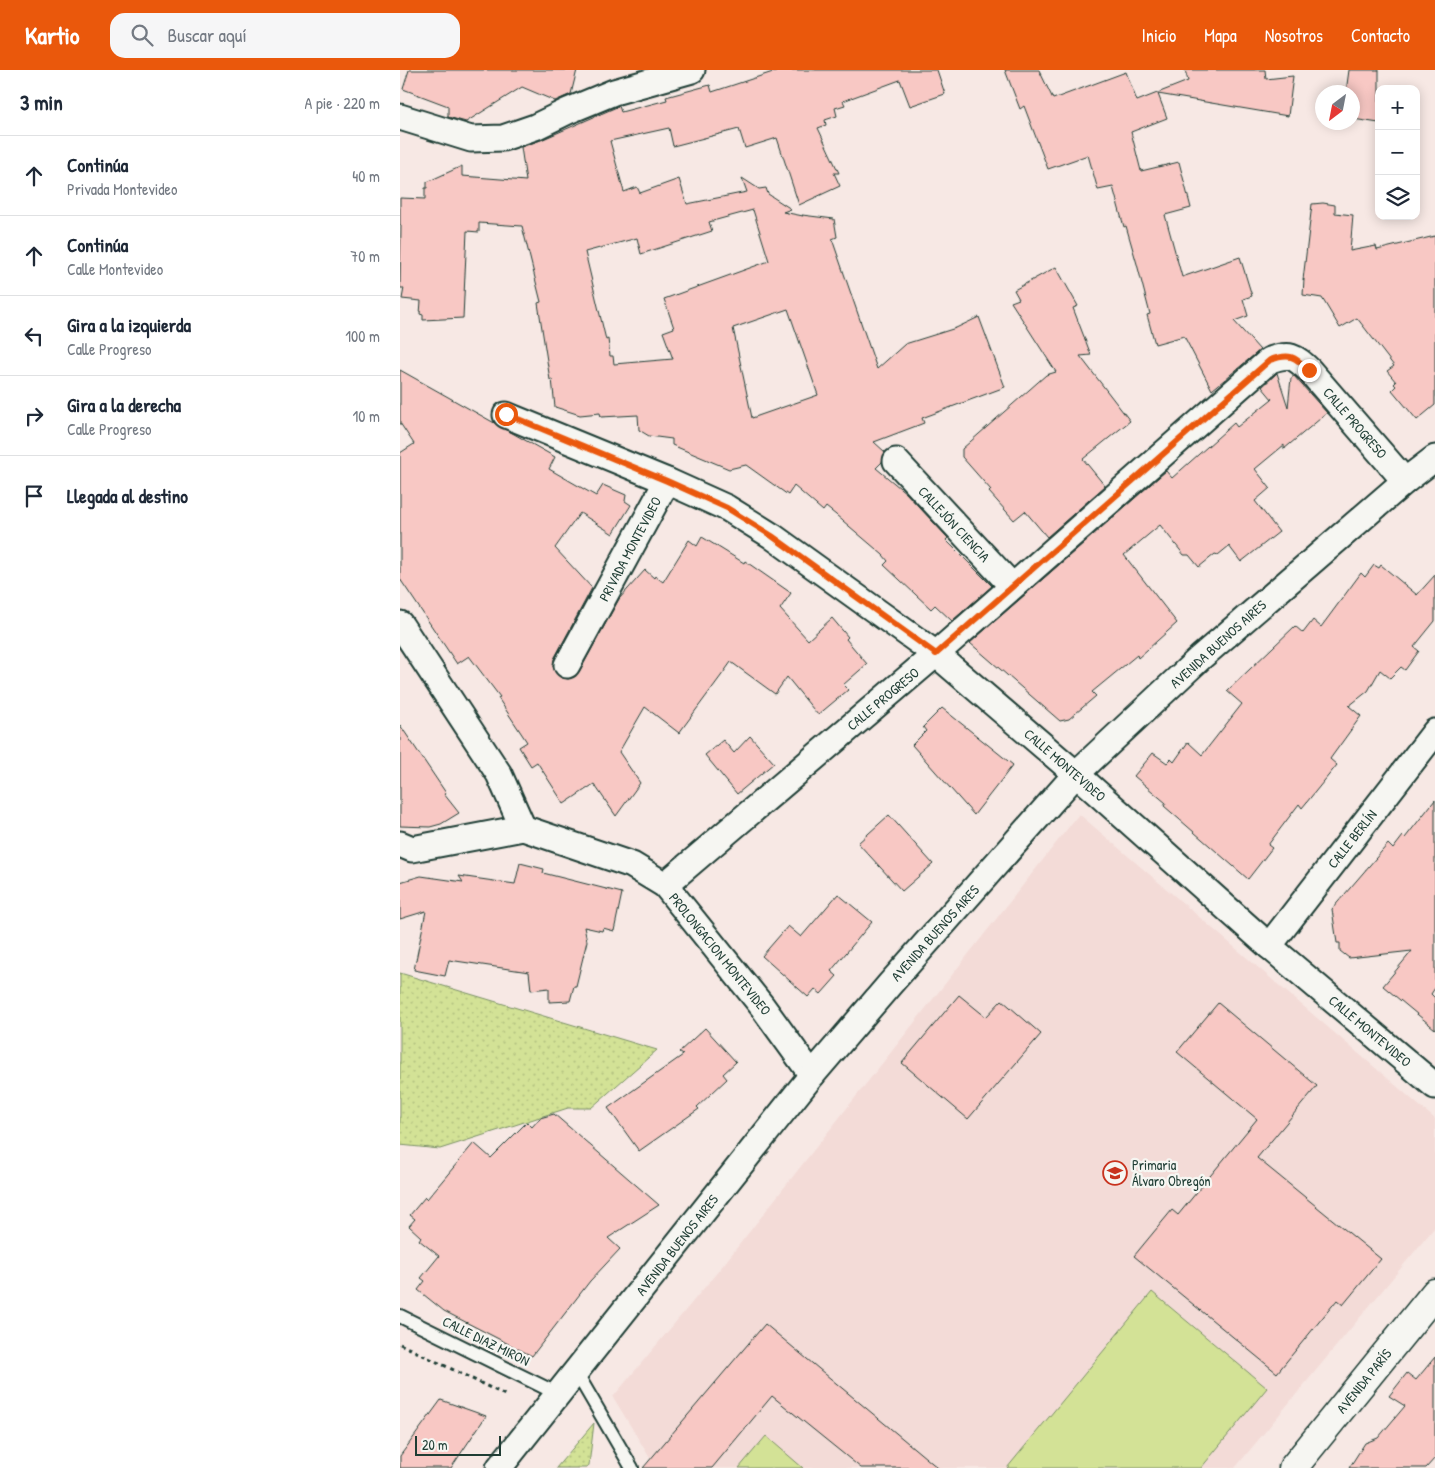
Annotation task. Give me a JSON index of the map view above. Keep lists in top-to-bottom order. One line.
{"streets":{"main road":["AVENIDA PARÍS"],"street":["CALLE PROGRESO","CALLEJÓN CIENCIA","PRIVADA MONTEVIDEO","AVENIDA BUENOS AIRES","CALLE MONTEVIDEO","CALLE BERLÍN","PROLONGACION MONTEVIDEO"],"lane":["CALLE DIAZ MIRON"]},"crossings":[["CALLE PROGRESO","CALLEJÓN CIENCIA"],["CALLE PROGRESO","AVENIDA BUENOS AIRES"],["CALLE PROGRESO","CALLE MONTEVIDEO"],["CALLE PROGRESO","PROLONGACION MONTEVIDEO"],["PRIVADA MONTEVIDEO","CALLE MONTEVIDEO"],["AVENIDA BUENOS AIRES","CALLE MONTEVIDEO"],["AVENIDA BUENOS AIRES","PROLONGACION MONTEVIDEO"],["AVENIDA BUENOS AIRES","CALLE DIAZ MIRON"],["CALLE MONTEVIDEO","CALLE BERLÍN"]],"places":{"school or university":["Primaria Álvaro Obregón"]},"scale_bar":"20 m","north":"bottom left","page":{"header":"Kartio","search":"Buscar aquí","nav":["Inicio","Mapa","Nosotros","Contacto"],"heading":["3 min","A pie · 220 m"],"map_buttons":["+","−"],"list":[["Continúa","Privada Montevideo","40 m"],["Continúa","Calle Montevideo","70 m"],["Gira a la izquierda","Calle Progreso","100 m"],["Gira a la derecha","Calle Progreso","10 m"],"Llegada al destino"],"scale":"20 m"}}
